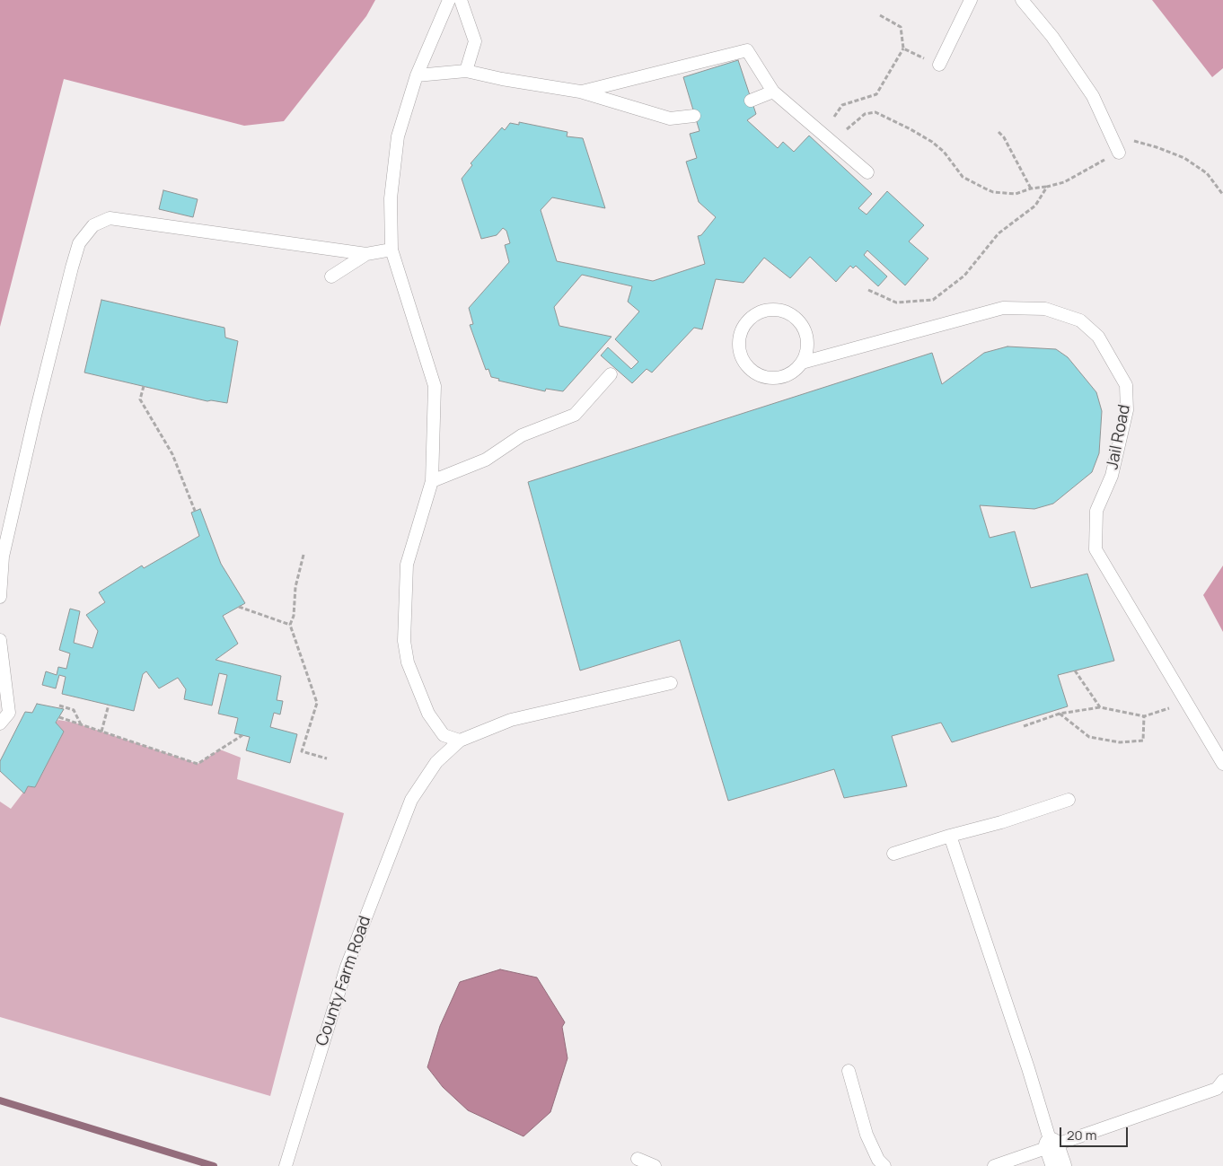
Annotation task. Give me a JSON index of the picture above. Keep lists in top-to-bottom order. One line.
{"streets":{"lane":["Jail Road","County Farm Road"]},"scale_bar":"20 m"}
